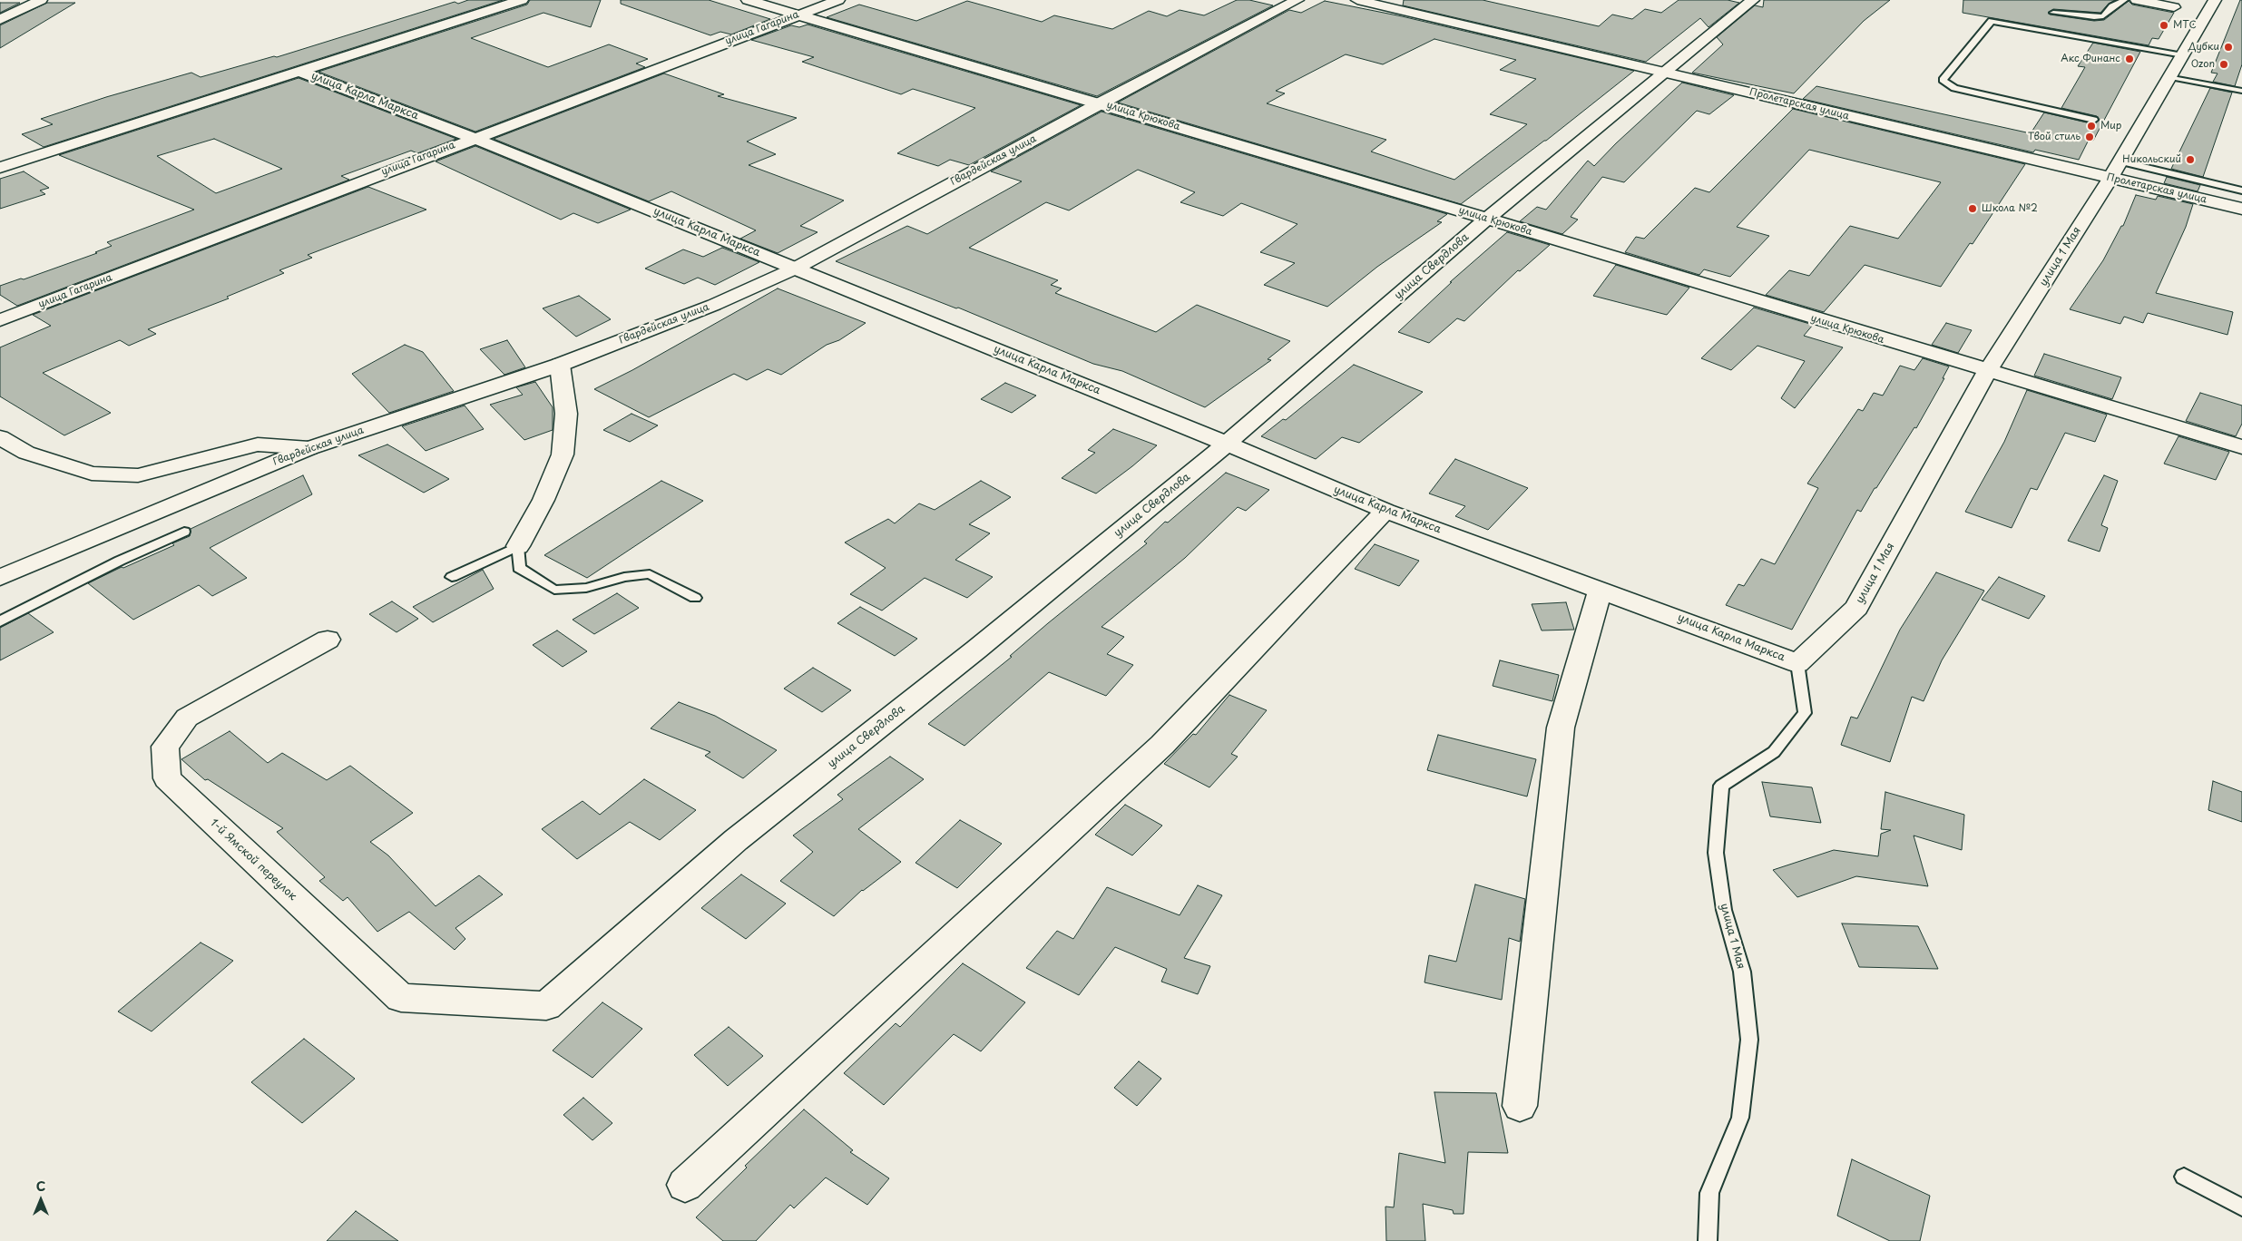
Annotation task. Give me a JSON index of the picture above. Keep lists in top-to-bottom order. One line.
{"streets":{"street":["улица Гагарина","улица Карла Маркса","Пролетарская улица","улица Крюкова","Гвардейская улица","улица 1 Мая","улица Свердлова","1-й Ямской переулок"]},"crossings":[["улица Гагарина","улица Карла Маркса"],["улица Гагарина","улица Крюкова"],["улица Карла Маркса","Гвардейская улица"],["улица Карла Маркса","улица 1 Мая"],["улица Карла Маркса","улица Свердлова"],["Пролетарская улица","улица 1 Мая"],["Пролетарская улица","улица Свердлова"],["улица Крюкова","Гвардейская улица"],["улица Крюкова","улица 1 Мая"],["улица Крюкова","улица Свердлова"],["улица Свердлова","1-й Ямской переулок"]],"places":["МТС","Дубки","Акс Финанс","Ozon","Мир","Твой стиль","Никольский","Школа №2"],"north":"top"}
